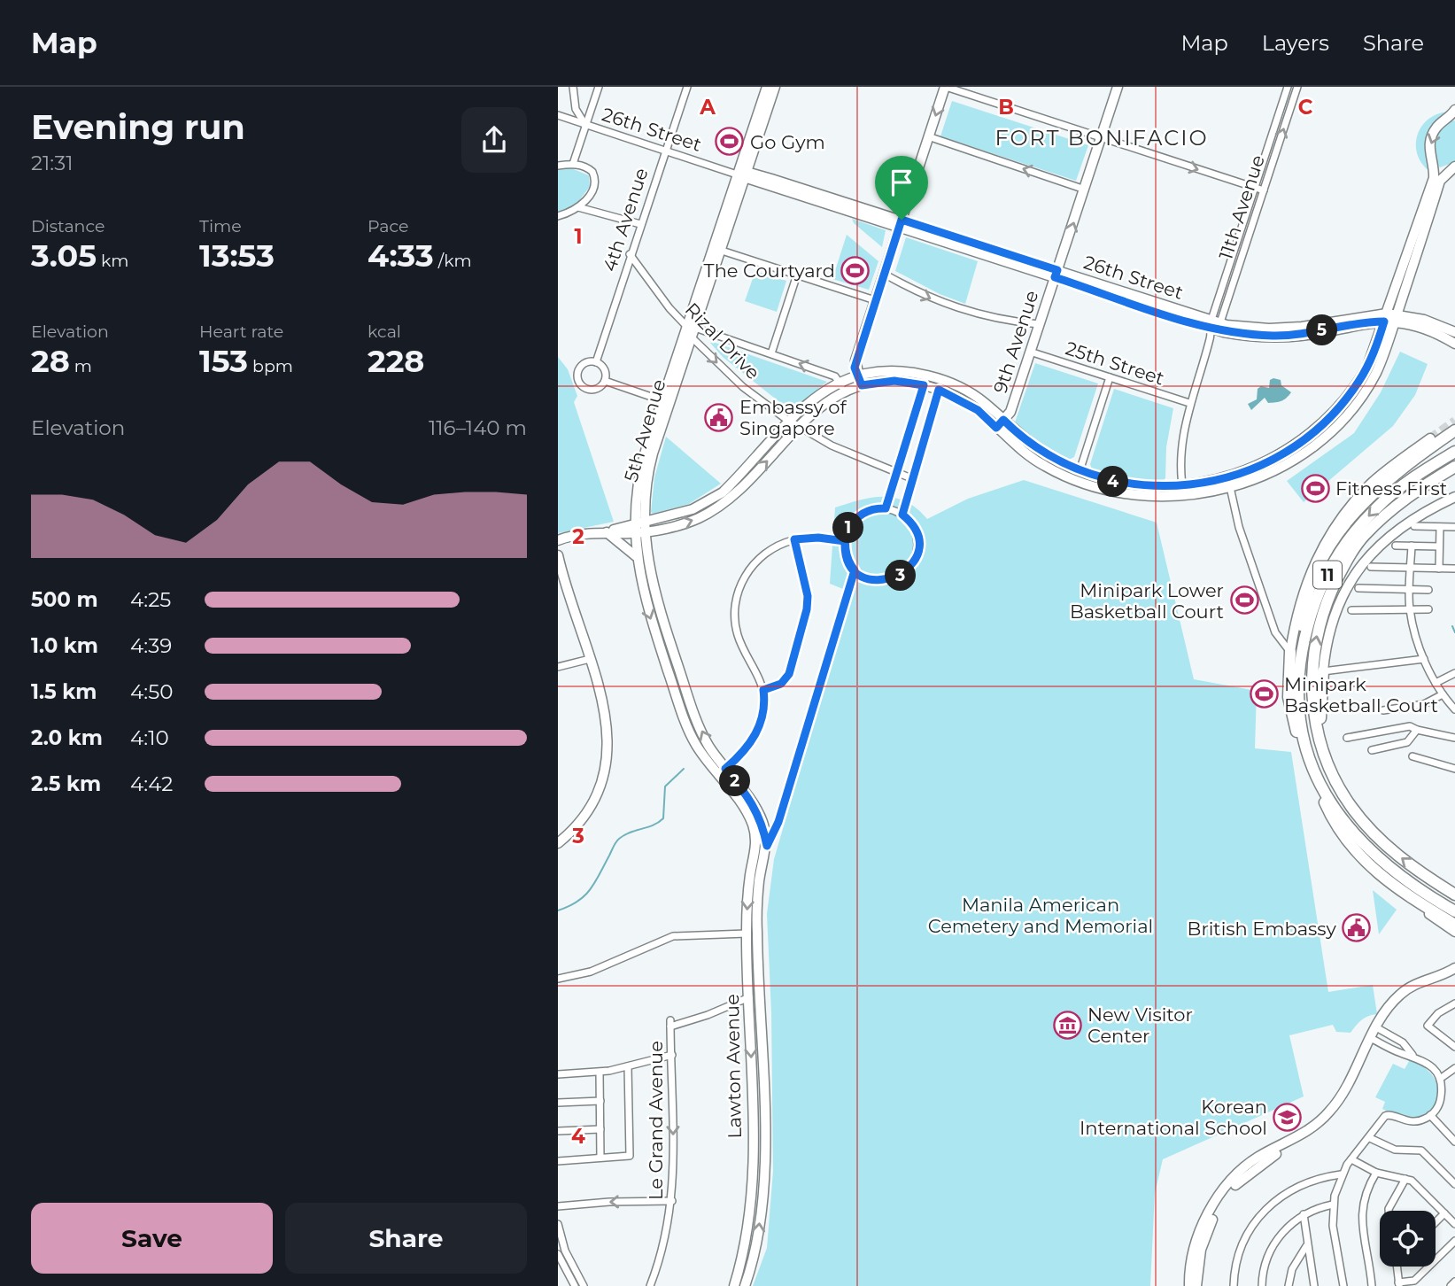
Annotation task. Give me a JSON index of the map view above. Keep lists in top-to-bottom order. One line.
{"streets":{"main road":["26th Street","9th Avenue","5th Avenue","11","Lawton Avenue"],"street":["11th Avenue","4th Avenue","Rizal Drive","25th Street","Le Grand Avenue"]},"crossings":[["26th Street","11th Avenue"],["26th Street","4th Avenue"],["26th Street","9th Avenue"],["26th Street","5th Avenue"],["11th Avenue","25th Street"],["4th Avenue","Rizal Drive"],["Rizal Drive","5th Avenue"],["9th Avenue","25th Street"],["5th Avenue","Lawton Avenue"],["Lawton Avenue","Le Grand Avenue"]],"one_way":["Le Grand Avenue"],"districts":["FORT BONIFACIO"],"parks":["Manila American Cemetery and Memorial"],"places":{"sports":["Go Gym","The Courtyard","Fitness First","Minipark Lower Basketball Court","Minipark Basketball Court"],"public building":["Embassy of Singapore","British Embassy"],"museum":["New Visitor Center"],"school or university":["Korean International School"]},"page":{"header":"Map","nav":["Map","Layers","Share"],"heading":["Evening run","21:31"],"stats":[["Distance","3.05 km"],["Time","13:53"],["Pace","4:33 /km"],["Elevation","28 m"],["Heart rate","153 bpm"],["kcal","228"]],"pins":["5","4","1","3","2"],"chart":["Elevation","116–140 m"],"list":[{"name":"500 m","note":"4:25"},{"name":"1.0 km","note":"4:39"},{"name":"1.5 km","note":"4:50"},{"name":"2.0 km","note":"4:10"},{"name":"2.5 km","note":"4:42"}],"buttons":["Save","Share"]},"grid":{"columns":["A","B","C"],"rows":["1","2","3","4"]}}
